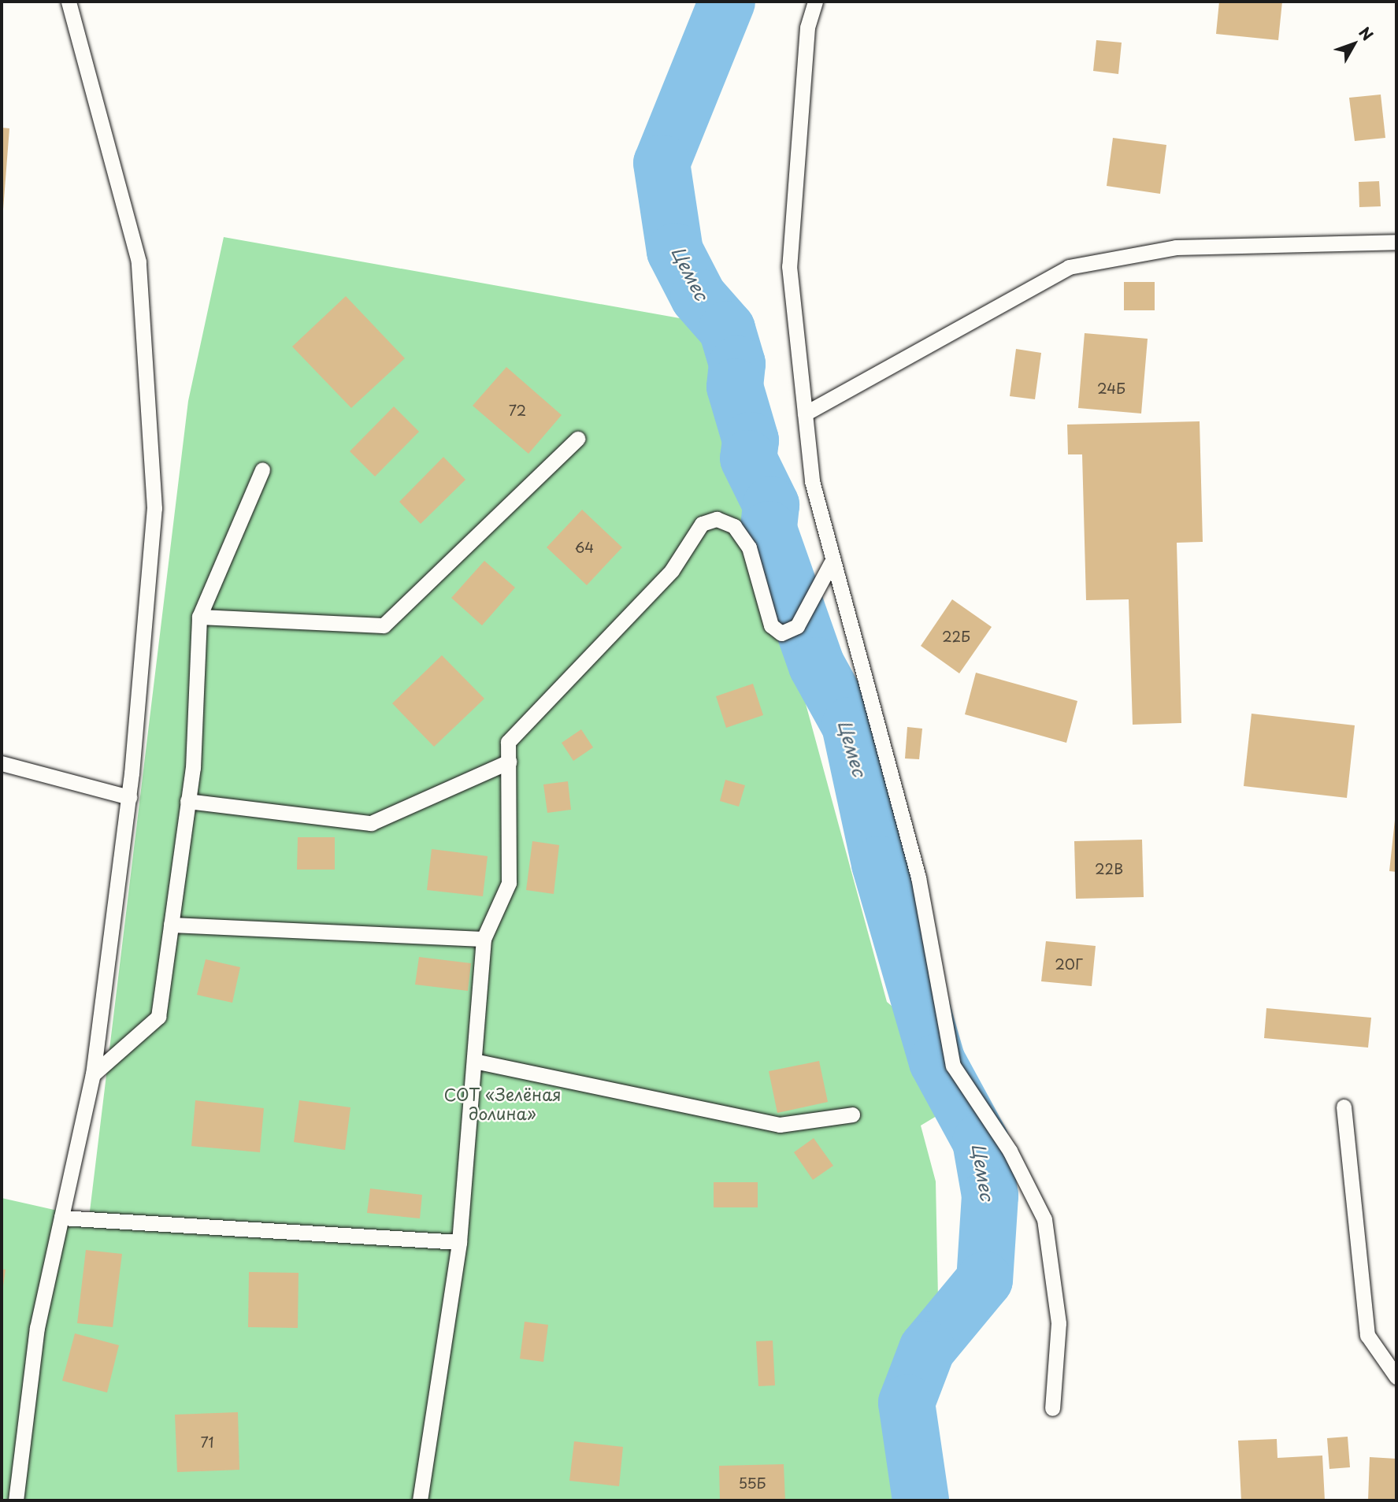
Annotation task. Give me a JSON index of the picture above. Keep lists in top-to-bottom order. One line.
{"water":["Цемес"],"parks":["СОТ «Зелёная долина»"],"house_numbers":["24Б","72","64","22Б","22В","20Г","71","55Б"],"north":"top right"}
